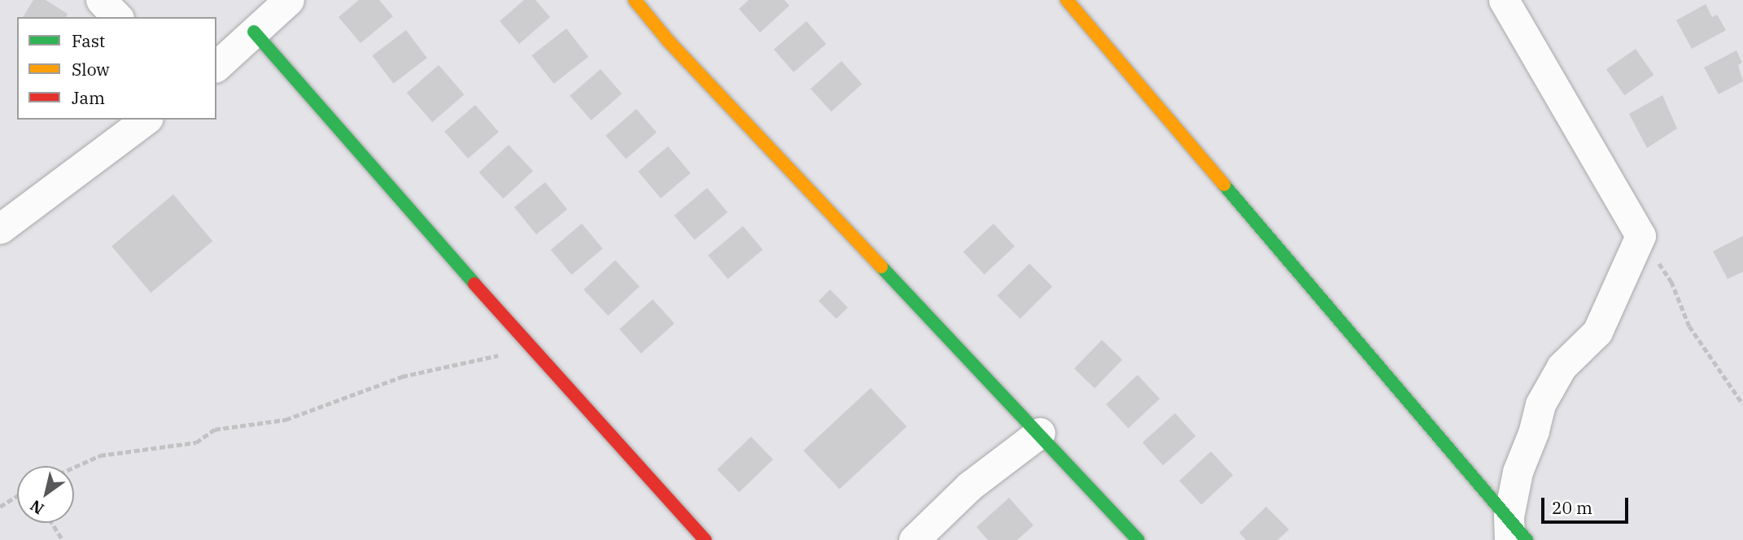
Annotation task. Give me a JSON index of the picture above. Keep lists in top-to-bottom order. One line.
{"legend":["Fast","Slow","Jam"],"scale_bar":"20 m","north":"bottom left"}
